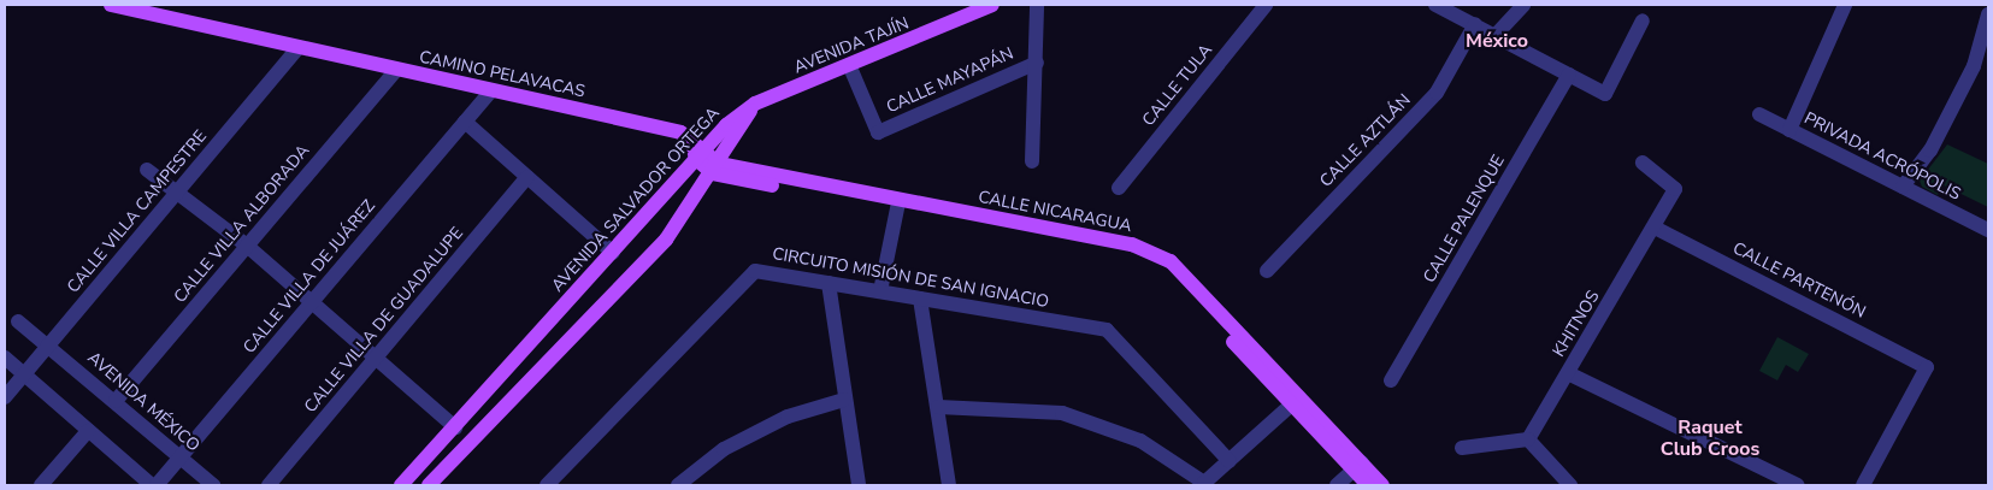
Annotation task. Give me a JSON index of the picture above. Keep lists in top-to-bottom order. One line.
{"streets":{"main road":["AVENIDA TAJÍN","CAMINO PELAVACAS","AVENIDA SALVADOR ORTEGA","CALLE NICARAGUA"],"street":["CALLE MAYAPÁN","CALLE TULA","CALLE AZTLÁN","PRIVADA ACRÓPOLIS","CALLE VILLA CAMPESTRE","CALLE PALENQUE","CALLE VILLA ALBORADA","CALLE VILLA DE JUÁREZ","CIRCUITO MISIÓN DE SAN IGNACIO","CALLE PARTENÓN","CALLE VILLA DE GUADALUPE","KHITNOS","AVENIDA MÉXICO"]},"crossings":[["AVENIDA TAJÍN","CALLE MAYAPÁN"],["AVENIDA TAJÍN","AVENIDA SALVADOR ORTEGA"],["CAMINO PELAVACAS","AVENIDA SALVADOR ORTEGA"],["CAMINO PELAVACAS","CALLE VILLA CAMPESTRE"],["CAMINO PELAVACAS","CALLE NICARAGUA"],["CAMINO PELAVACAS","CALLE VILLA ALBORADA"],["CAMINO PELAVACAS","CALLE VILLA DE JUÁREZ"],["AVENIDA SALVADOR ORTEGA","CALLE NICARAGUA"],["CALLE VILLA CAMPESTRE","AVENIDA MÉXICO"],["CALLE VILLA ALBORADA","AVENIDA MÉXICO"],["CALLE VILLA DE JUÁREZ","AVENIDA MÉXICO"],["CALLE PARTENÓN","KHITNOS"]],"districts":["México","Raquet Club Croos"]}
